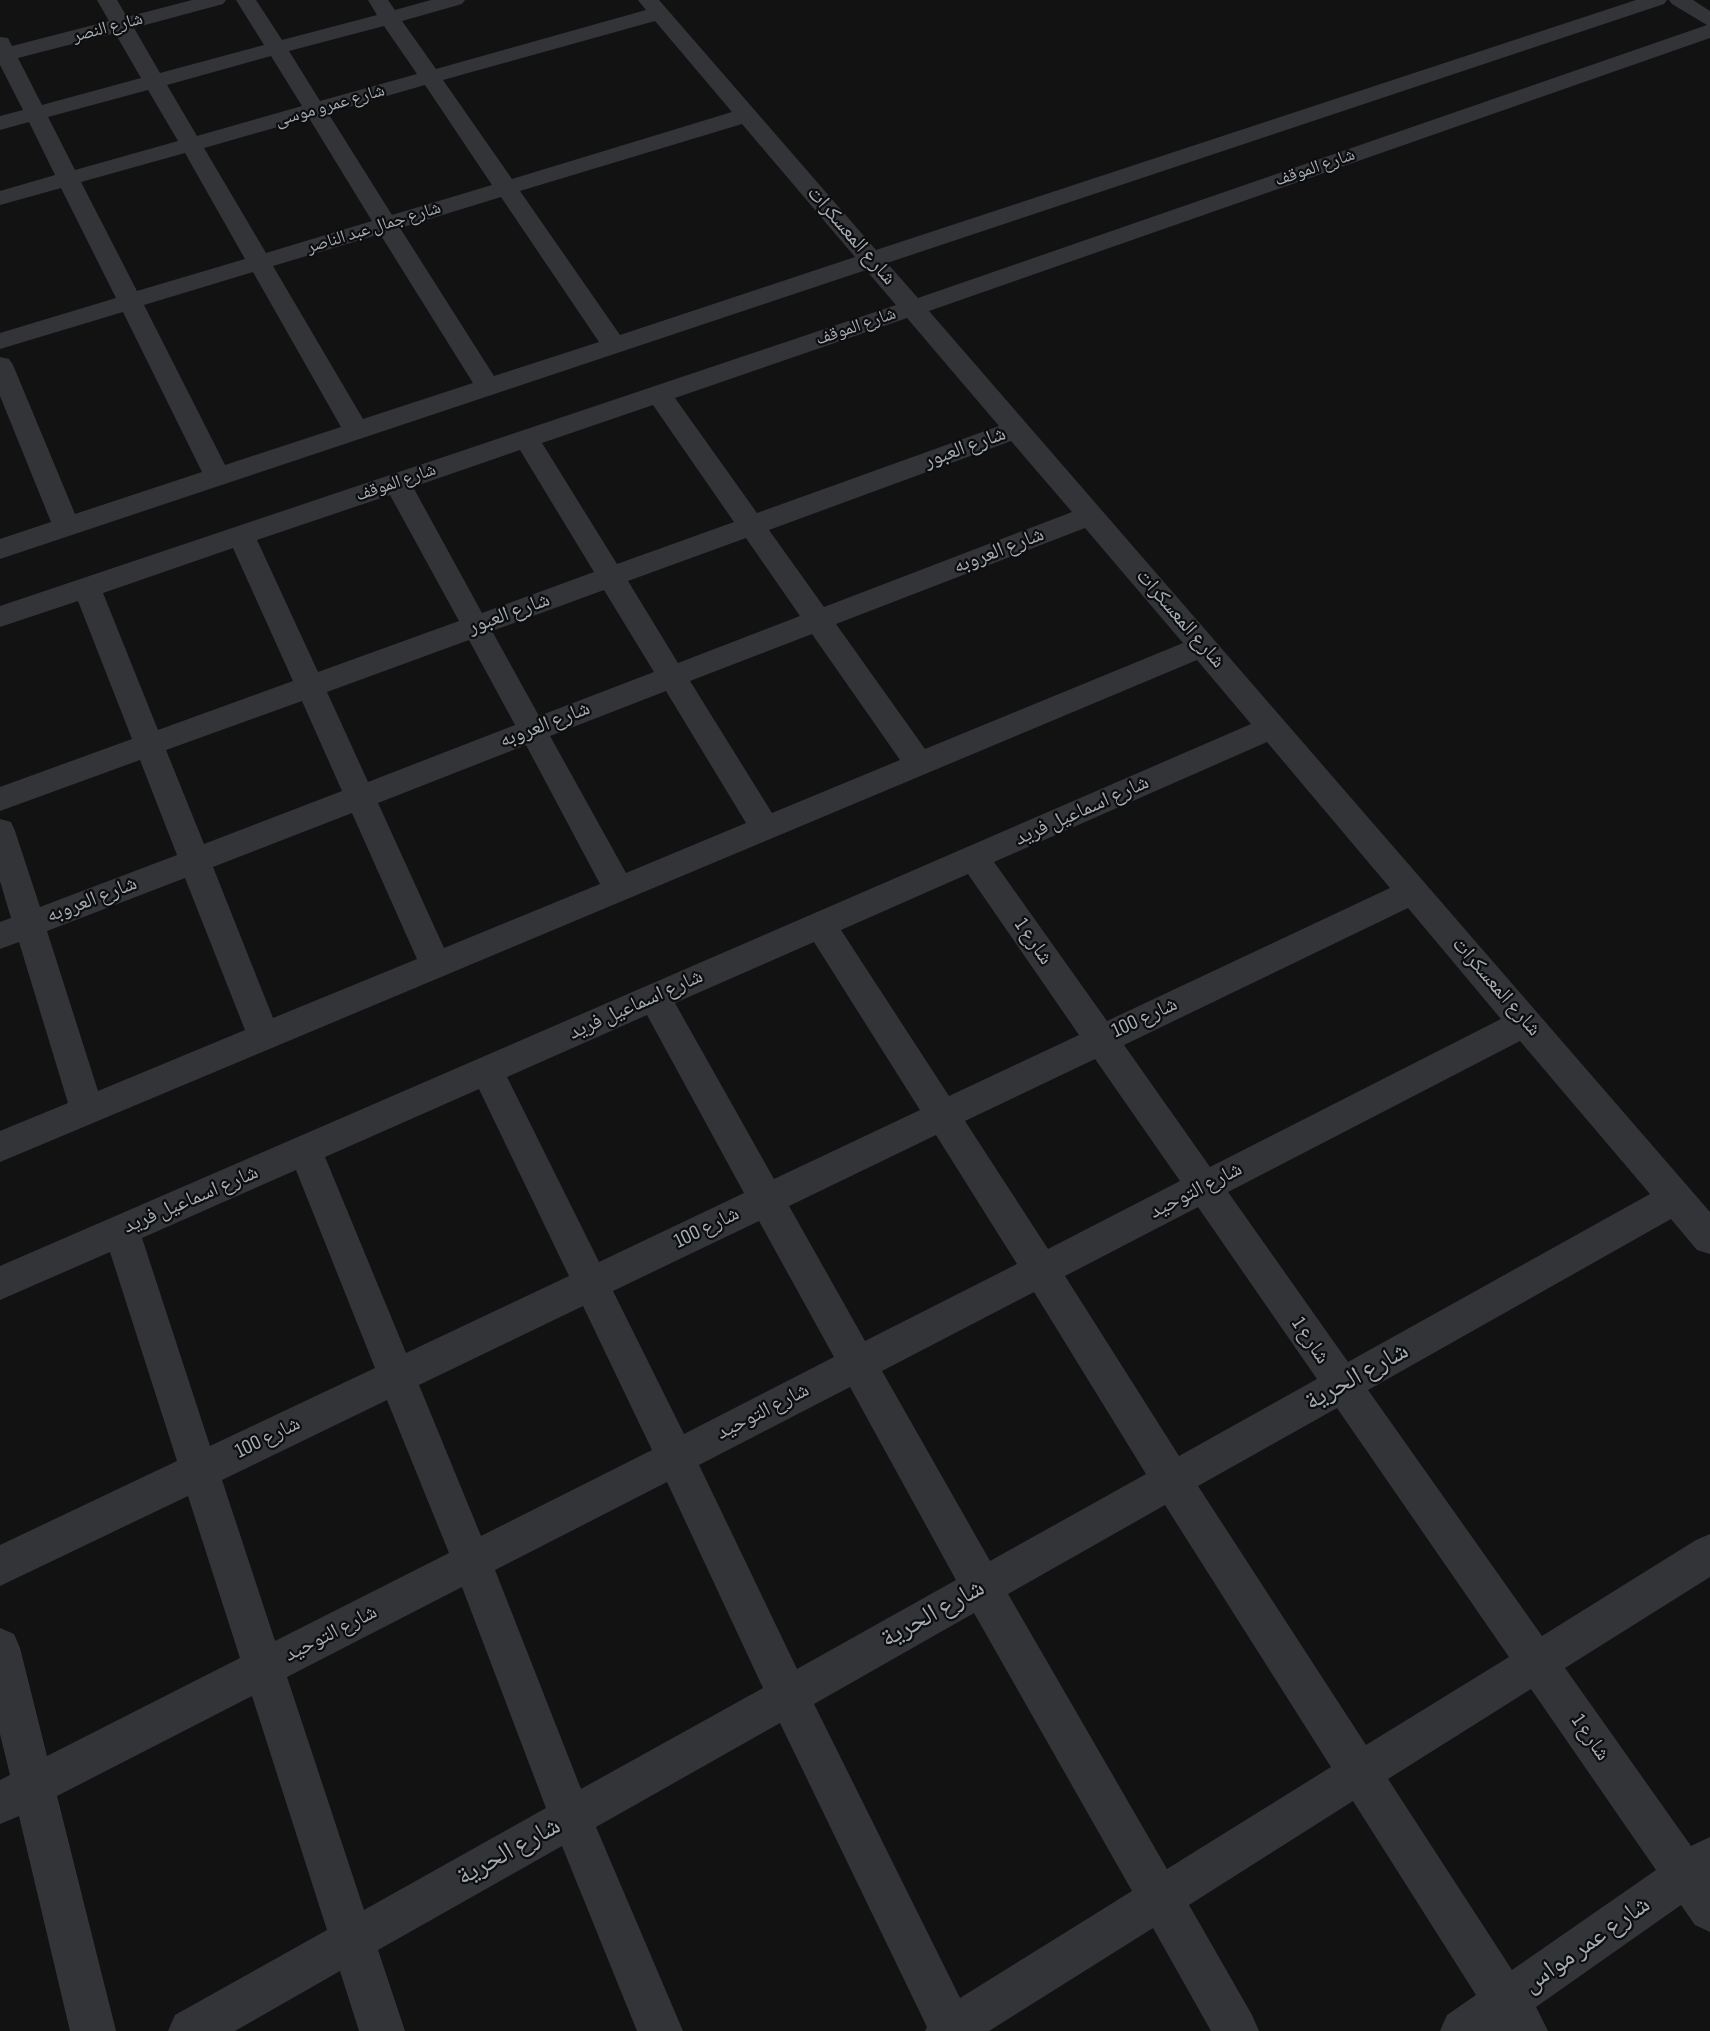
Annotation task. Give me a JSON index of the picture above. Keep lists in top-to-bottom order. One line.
{"streets":{"street":["شارع النصر","شارع عمرو موسى","شارع الموقف","شارع جمال عبد الناصر","شارع المعسكرات","شارع العبور","شارع العروبه","شارع اسماعيل فريد","شارع 1","شارع 100","شارع التوحيد","شارع الحرية","شارع عمر مواس"]},"crossings":[["شارع عمرو موسى","شارع المعسكرات"],["شارع الموقف","شارع المعسكرات"],["شارع جمال عبد الناصر","شارع المعسكرات"],["شارع المعسكرات","شارع العبور"],["شارع المعسكرات","شارع العروبه"],["شارع المعسكرات","شارع اسماعيل فريد"],["شارع المعسكرات","شارع 100"],["شارع المعسكرات","شارع التوحيد"],["شارع المعسكرات","شارع الحرية"],["شارع اسماعيل فريد","شارع 1"],["شارع 1","شارع 100"],["شارع 1","شارع التوحيد"],["شارع 1","شارع الحرية"],["شارع 1","شارع عمر مواس"]]}
